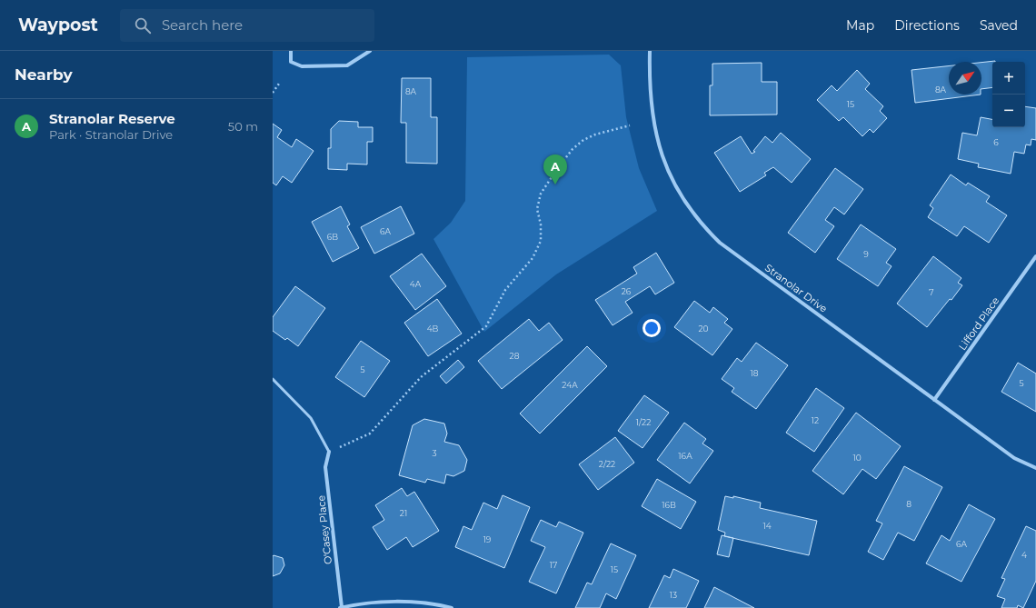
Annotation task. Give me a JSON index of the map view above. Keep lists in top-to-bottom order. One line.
{"streets":{"street":["Stranolar Drive","Lifford Place","O'Casey Place"]},"crossings":[["Stranolar Drive","Lifford Place"]],"house_numbers":["8A","8A","15","6","6A","6B","9","4A","26","7","4B","20","28","5","18","5","24A","12","1/22","3","16A","10","2/22","8","16B","21","14","19","6A","4","17","15","13"],"north":"top right","page":{"header":"Waypost","search":"Search here","nav":["Map","Directions","Saved"],"heading":"Nearby","map_buttons":["+","−"],"list":[{"mark":"A","name":"Stranolar Reserve","note":"Park · Stranolar Drive","value":"50 m"}],"pins":"A"}}
